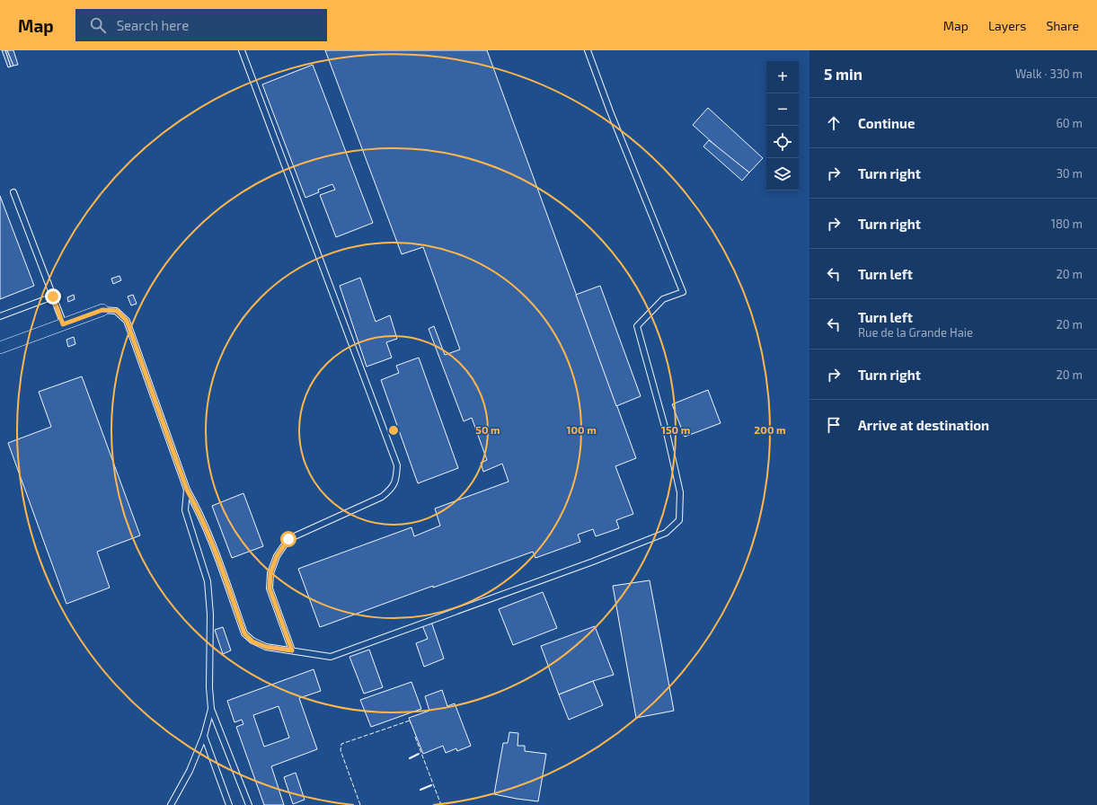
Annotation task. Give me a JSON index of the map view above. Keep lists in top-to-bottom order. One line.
{"page":{"header":"Map","search":"Search here","nav":["Map","Layers","Share"],"heading":["5 min","Walk · 330 m"],"map_buttons":["+","−"],"list":[["Continue","60 m"],["Turn right","30 m"],["Turn right","180 m"],["Turn left","20 m"],["Turn left","Rue de la Grande Haie","20 m"],["Turn right","20 m"],"Arrive at destination"]},"rings":["50 m","100 m","150 m","200 m"]}
